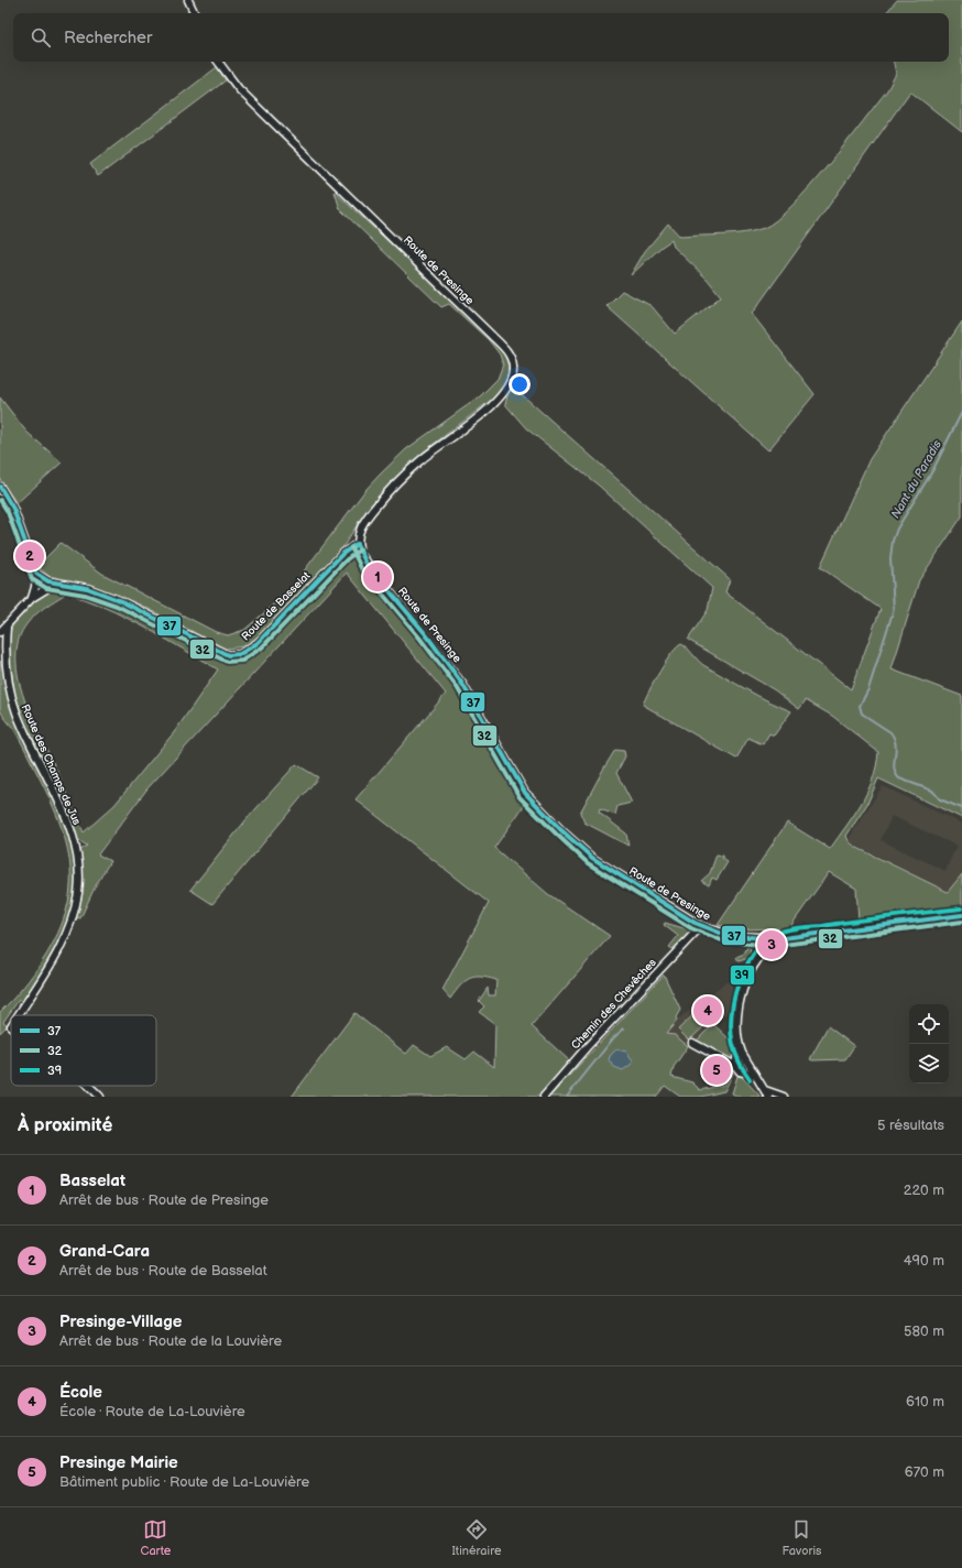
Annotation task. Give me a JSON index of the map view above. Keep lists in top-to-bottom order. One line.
{"streets":{"street":["Route de Presinge","Route de Basselat","Route des Champs de Jus","Chemin des Chevêches"]},"crossings":[["Route de Presinge","Route de Basselat"],["Route de Presinge","Chemin des Chevêches"]],"water":["Nant du Paradis"],"lines":["transit line 37","transit line 32","transit line 39"],"legend":["37","32","39"],"page":{"search":"Rechercher","pins":["2","1","3","4","5"],"heading":["À proximité","5 résultats"],"list":[{"mark":"1","name":"Basselat","note":"Arrêt de bus · Route de Presinge","value":"220 m"},{"mark":"2","name":"Grand-Cara","note":"Arrêt de bus · Route de Basselat","value":"490 m"},{"mark":"3","name":"Presinge-Village","note":"Arrêt de bus · Route de la Louvière","value":"580 m"},{"mark":"4","name":"École","note":"École · Route de La-Louvière","value":"610 m"},{"mark":"5","name":"Presinge Mairie","note":"Bâtiment public · Route de La-Louvière","value":"670 m"}],"nav":["Carte","Itinéraire","Favoris"]}}
